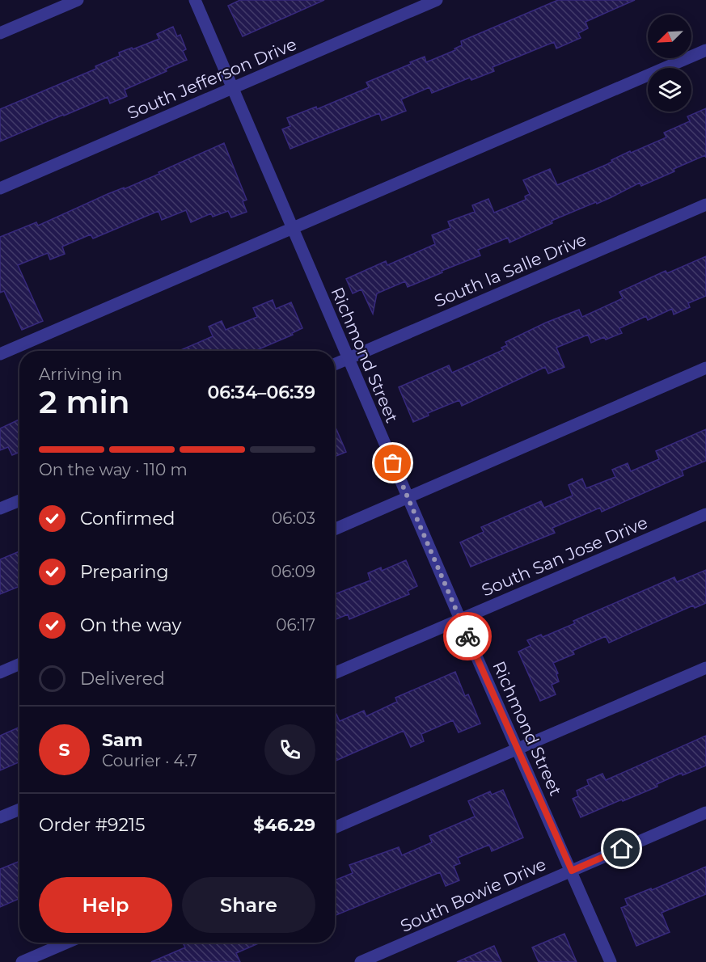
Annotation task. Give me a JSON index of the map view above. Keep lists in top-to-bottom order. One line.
{"streets":{"street":["South Jefferson Drive","South la Salle Drive","Richmond Street","South San Jose Drive","South Bowie Drive"]},"crossings":[["South Jefferson Drive","Richmond Street"],["South la Salle Drive","Richmond Street"],["Richmond Street","South San Jose Drive"],["Richmond Street","South Bowie Drive"]],"north":"bottom left","page":{"heading":["2 min","Arriving in","06:34–06:39"],"panel":["Sam","Courier · 4.7","Order #9215","$46.29"],"bar":"On the way · 110 m","list":[["Confirmed","06:03"],["Preparing","06:09"],["On the way","06:17"],"Delivered"],"round":"S","buttons":["Help","Share"]}}
